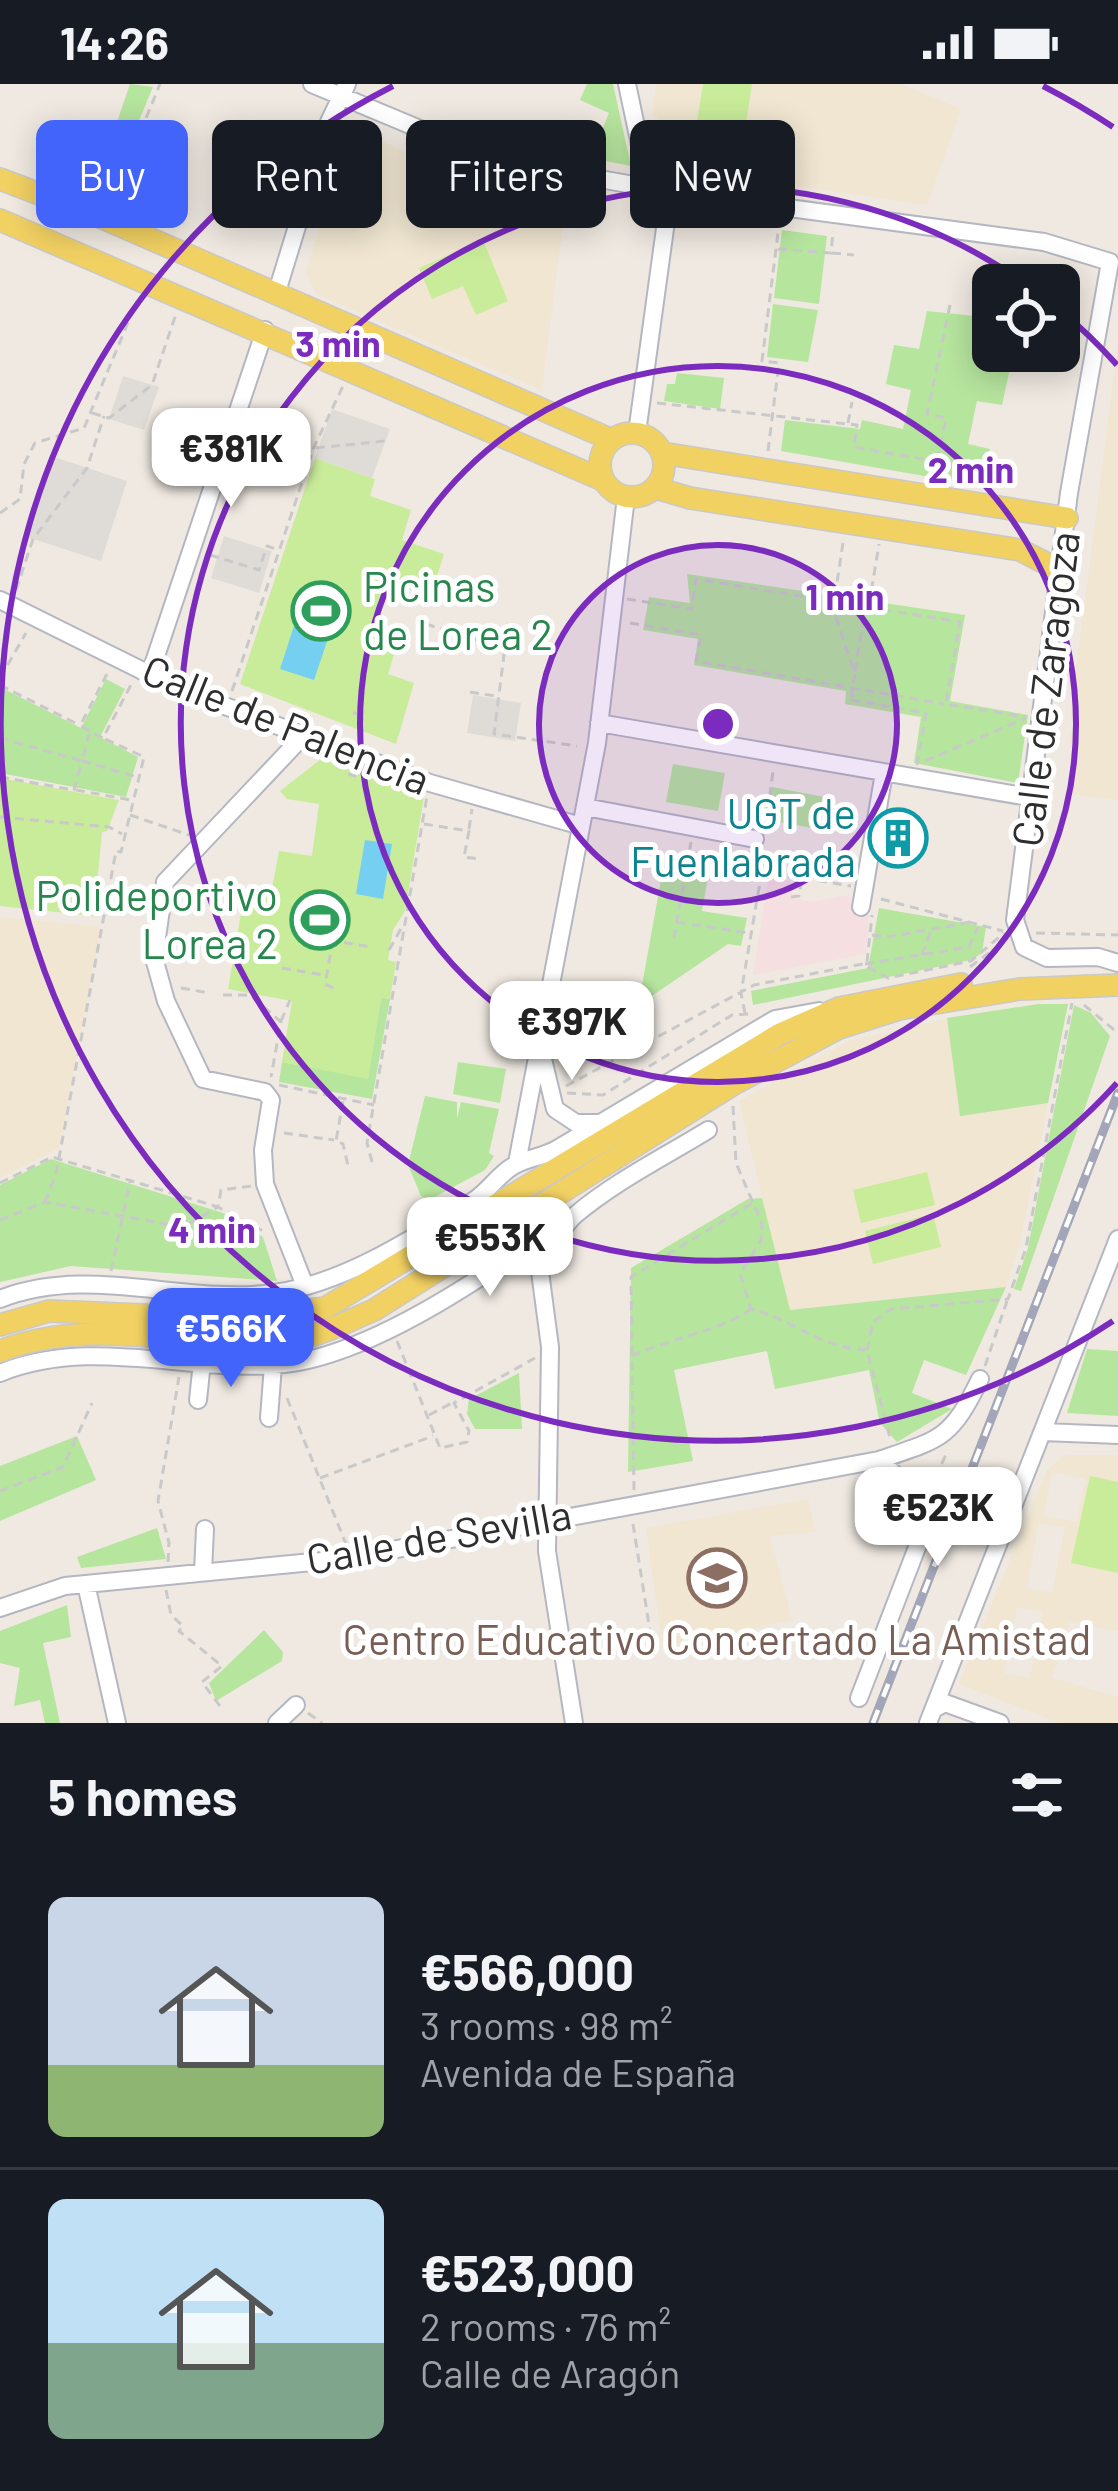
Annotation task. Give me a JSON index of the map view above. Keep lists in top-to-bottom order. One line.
{"streets":{"street":["Calle de Zaragoza","Calle de Palencia","Calle de Sevilla"]},"places":{"sports":["Picinas de Lorea 2","Polideportivo Lorea 2"],"building":["UGT de Fuenlabrada"],"school or university":["Centro Educativo Concertado La Amistad"]},"page":{"status":"14:26","chip":["Buy","Rent","Filters","New"],"price":["€381K","€397K","€553K","€566K","€523K"],"heading":"5 homes","list":[{"name":"€566,000","note":"3 rooms · 98 m² · Avenida de España"},{"name":"€523,000","note":"2 rooms · 76 m² · Calle de Aragón"}]},"rings":["3 min","2 min","1 min","4 min"]}
